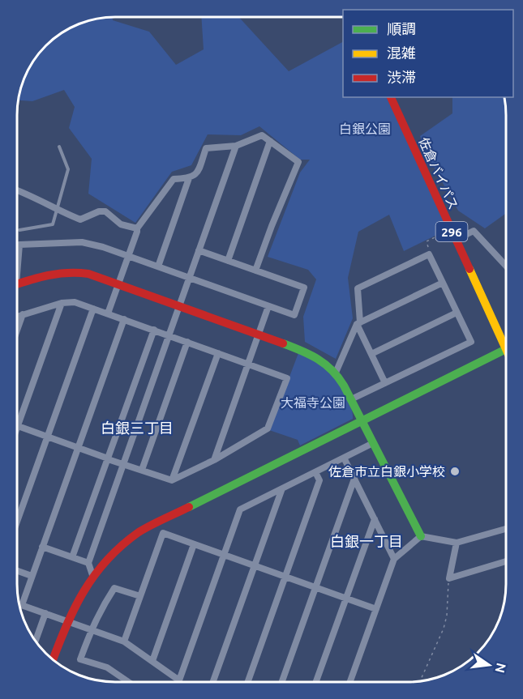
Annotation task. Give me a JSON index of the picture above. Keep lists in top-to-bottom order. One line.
{"streets":{"main road":["佐倉バイパス","296"]},"districts":["白銀三丁目","白銀一丁目"],"parks":["白銀公園","大福寺公園"],"places":["佐倉市立白銀小学校"],"legend":["順調","混雑","渋滞"],"north":"right"}
